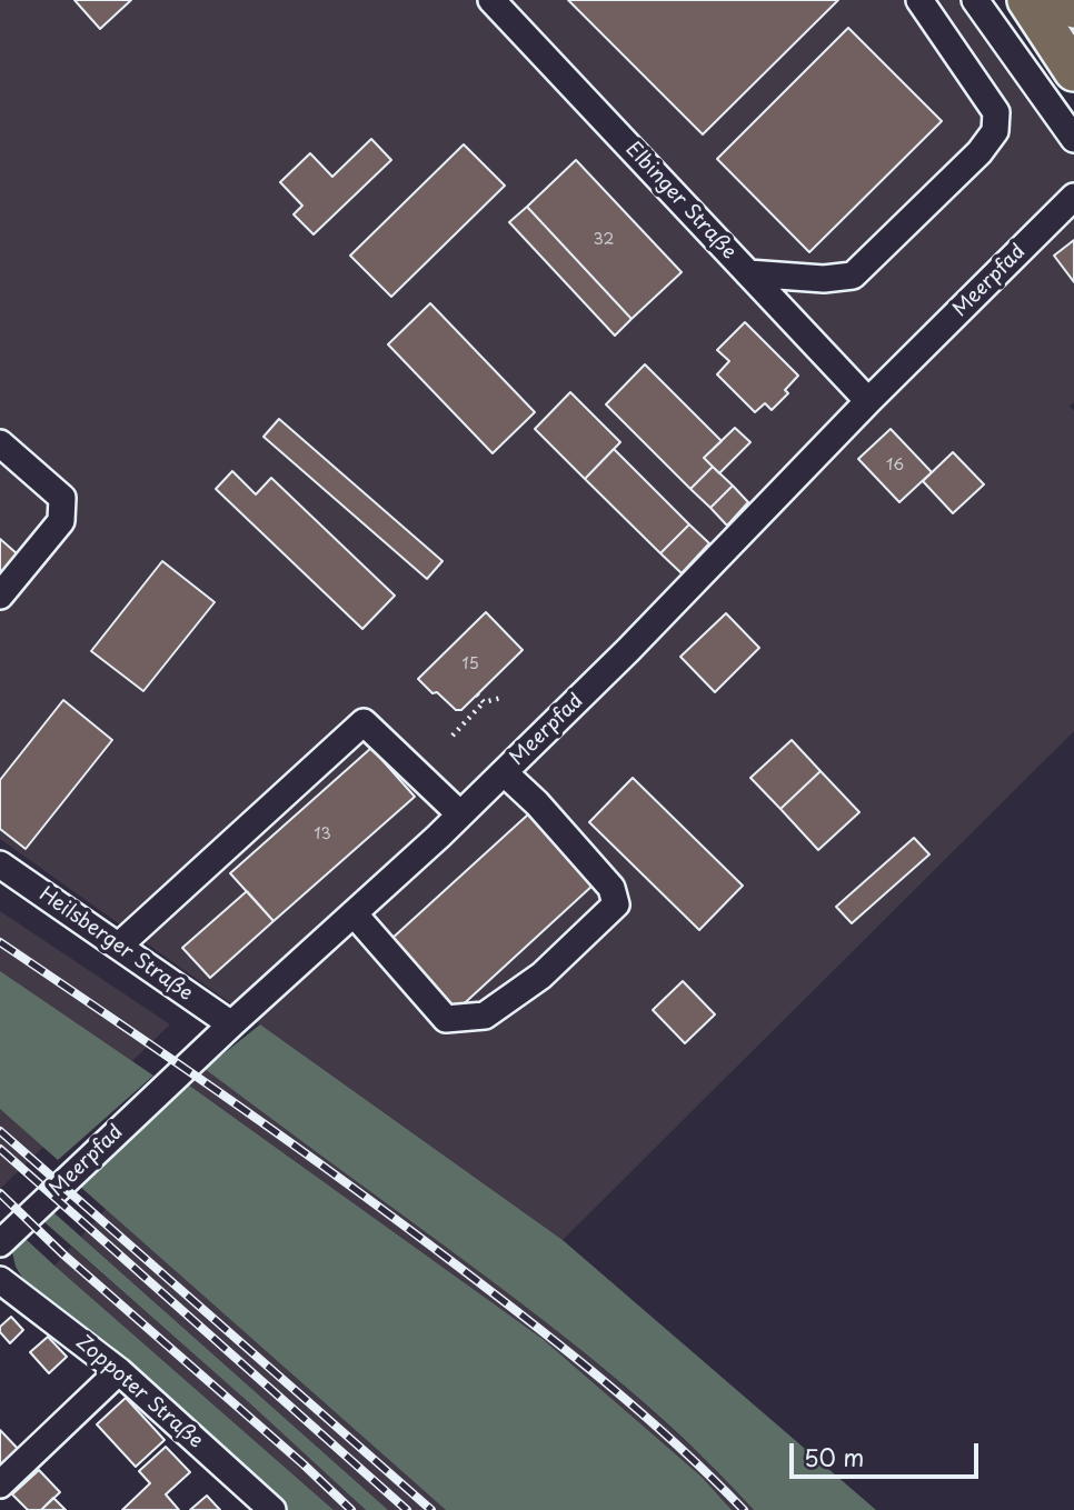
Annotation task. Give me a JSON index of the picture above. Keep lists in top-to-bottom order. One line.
{"streets":{"street":["Elbinger Straße","Meerpfad","Heilsberger Straße","Zoppoter Straße"]},"crossings":[["Elbinger Straße","Meerpfad"],["Meerpfad","Heilsberger Straße"]],"house_numbers":["32","16","15","13"],"scale_bar":"50 m"}
